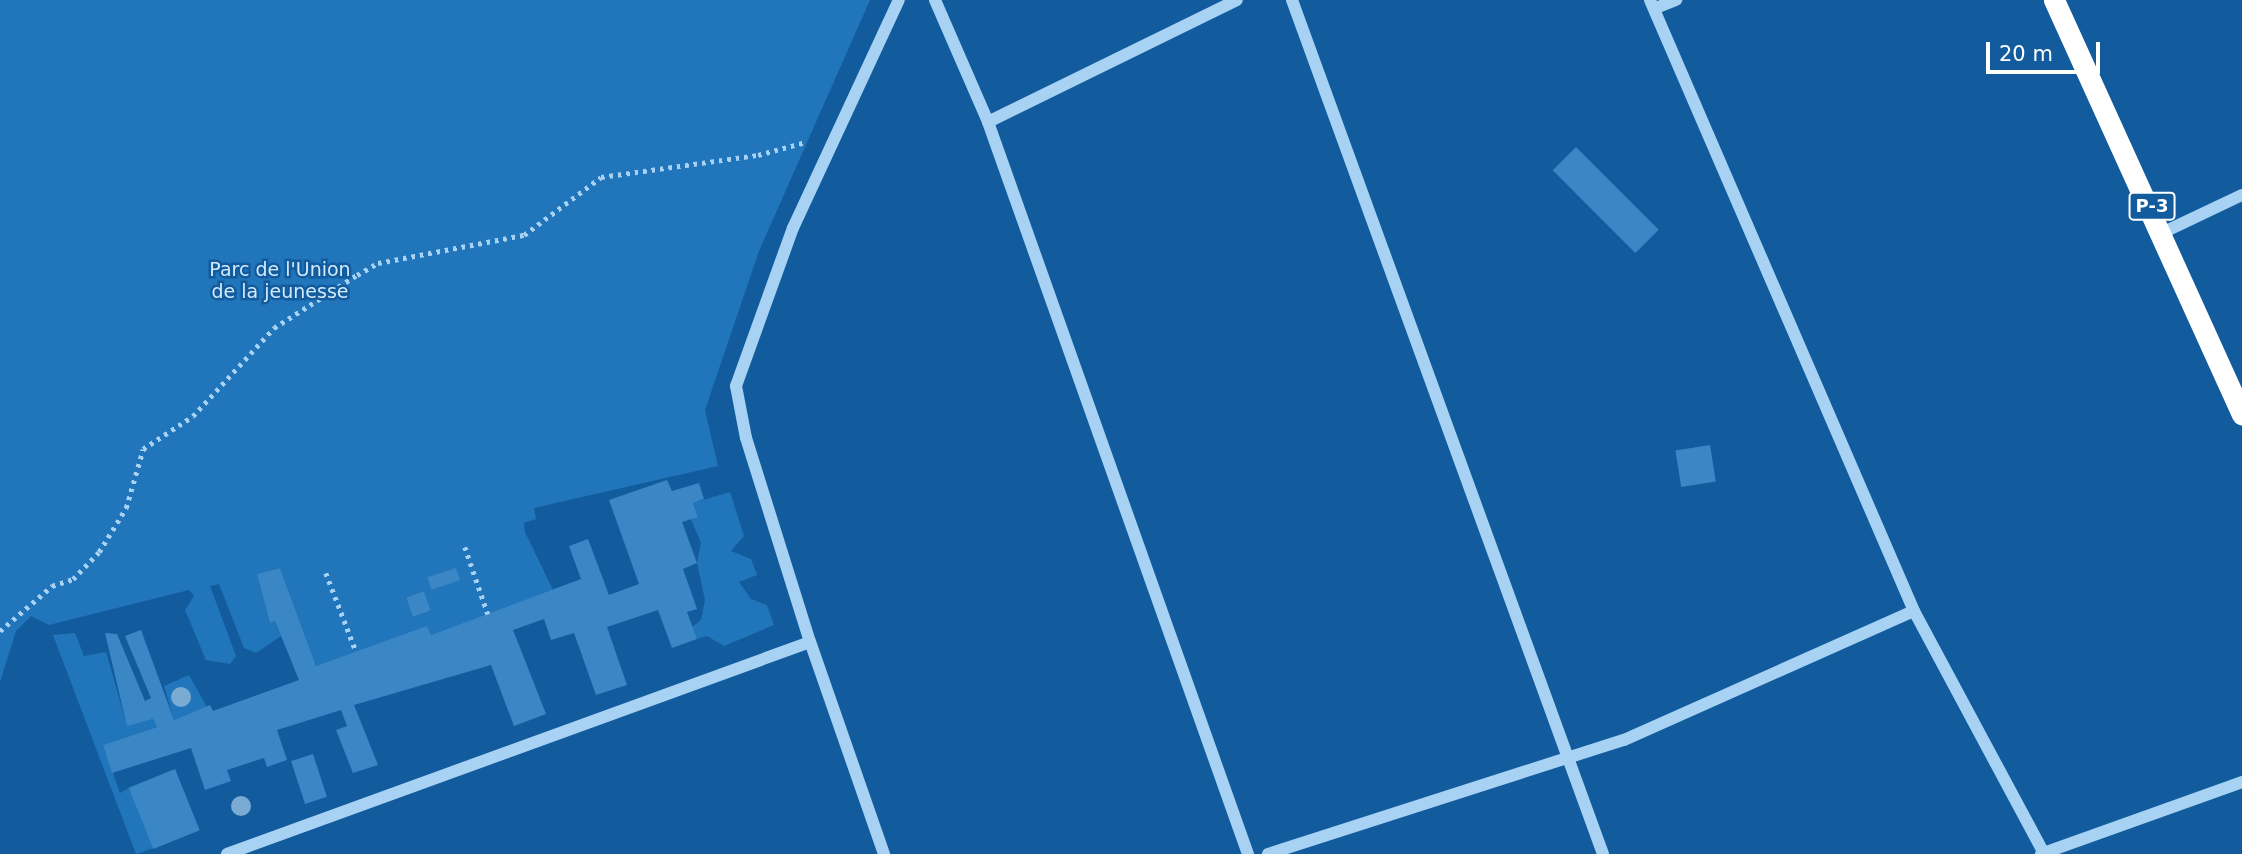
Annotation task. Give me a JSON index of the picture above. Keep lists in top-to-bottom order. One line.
{"streets":{"highway":["P-3"]},"parks":["Parc de l'Union de la jeunesse"],"scale_bar":"20 m"}
